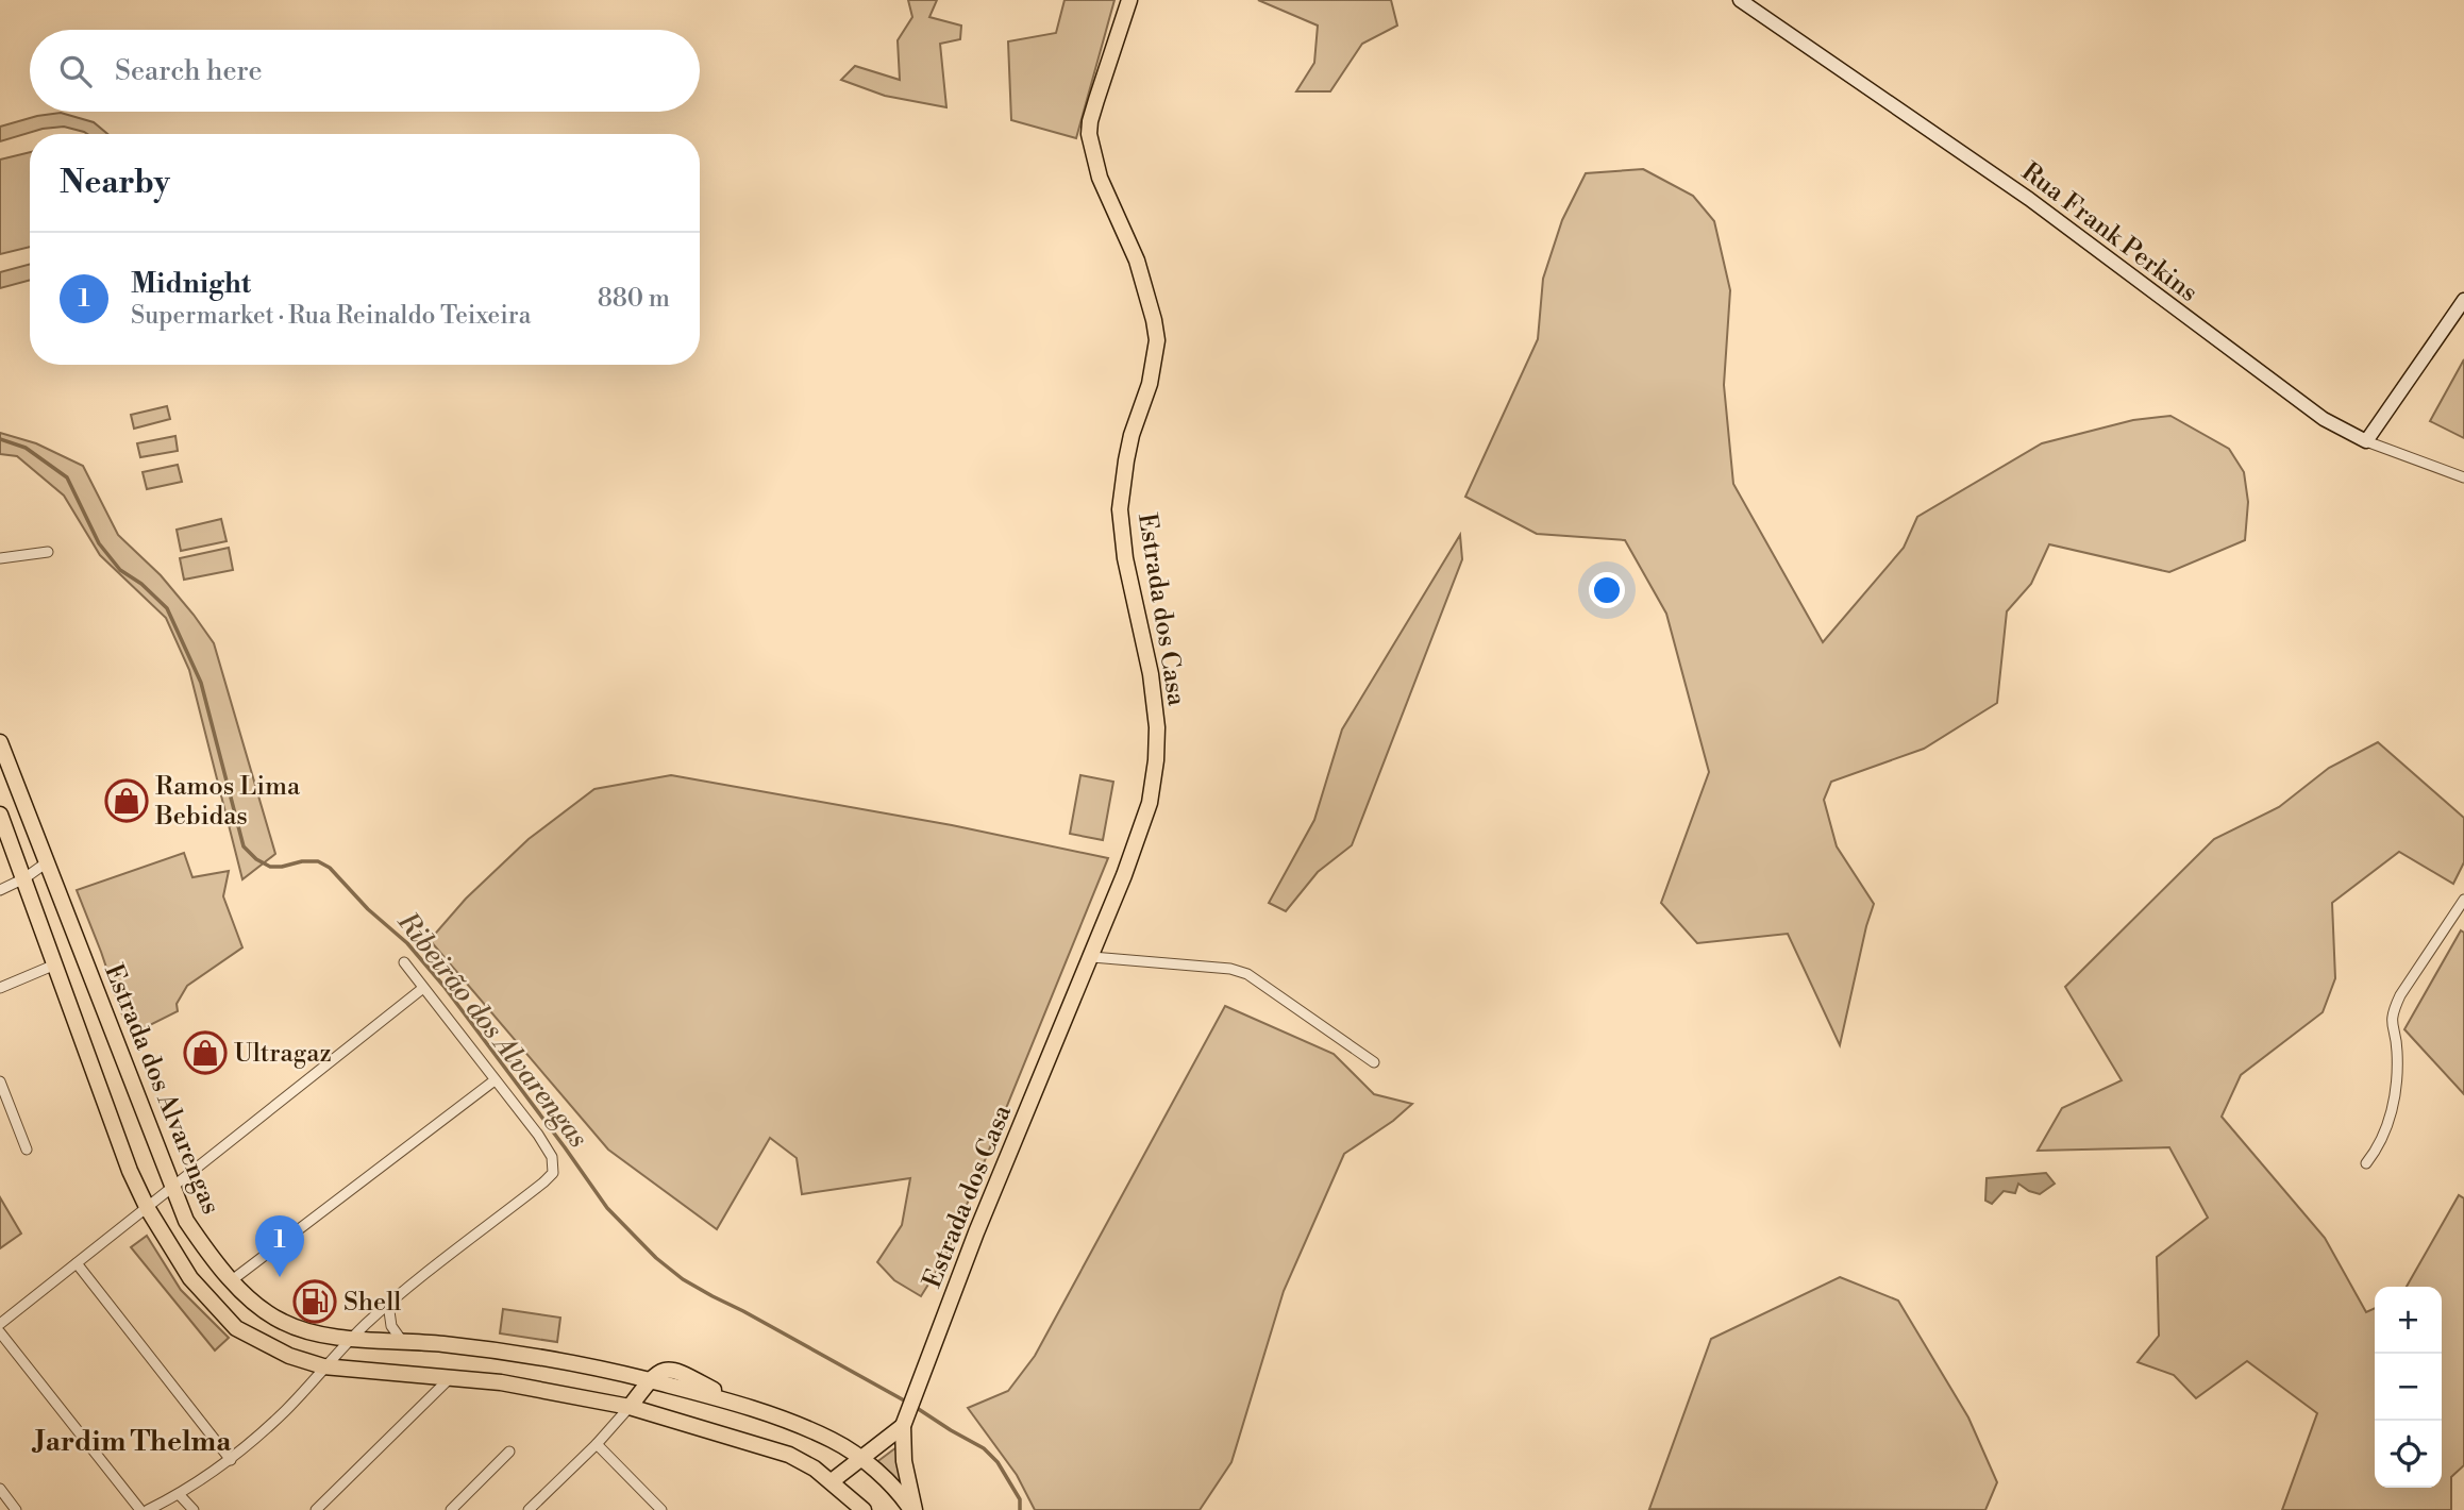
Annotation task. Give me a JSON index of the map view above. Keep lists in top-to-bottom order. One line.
{"streets":{"main road":["Estrada dos Casa","Estrada dos Alvarengas"],"street":["Rua Frank Perkins"]},"districts":["Jardim Thelma"],"water":["Ribeirão dos Alvarengas"],"places":{"shop":["Ramos Lima Bebidas","Ultragaz"],"fuel station":["Shell"]},"page":{"search":"Search here","heading":"Nearby","list":[{"mark":"1","name":"Midnight","note":"Supermarket · Rua Reinaldo Teixeira","value":"880 m"}],"pins":"1","map_buttons":["+","−"]}}
